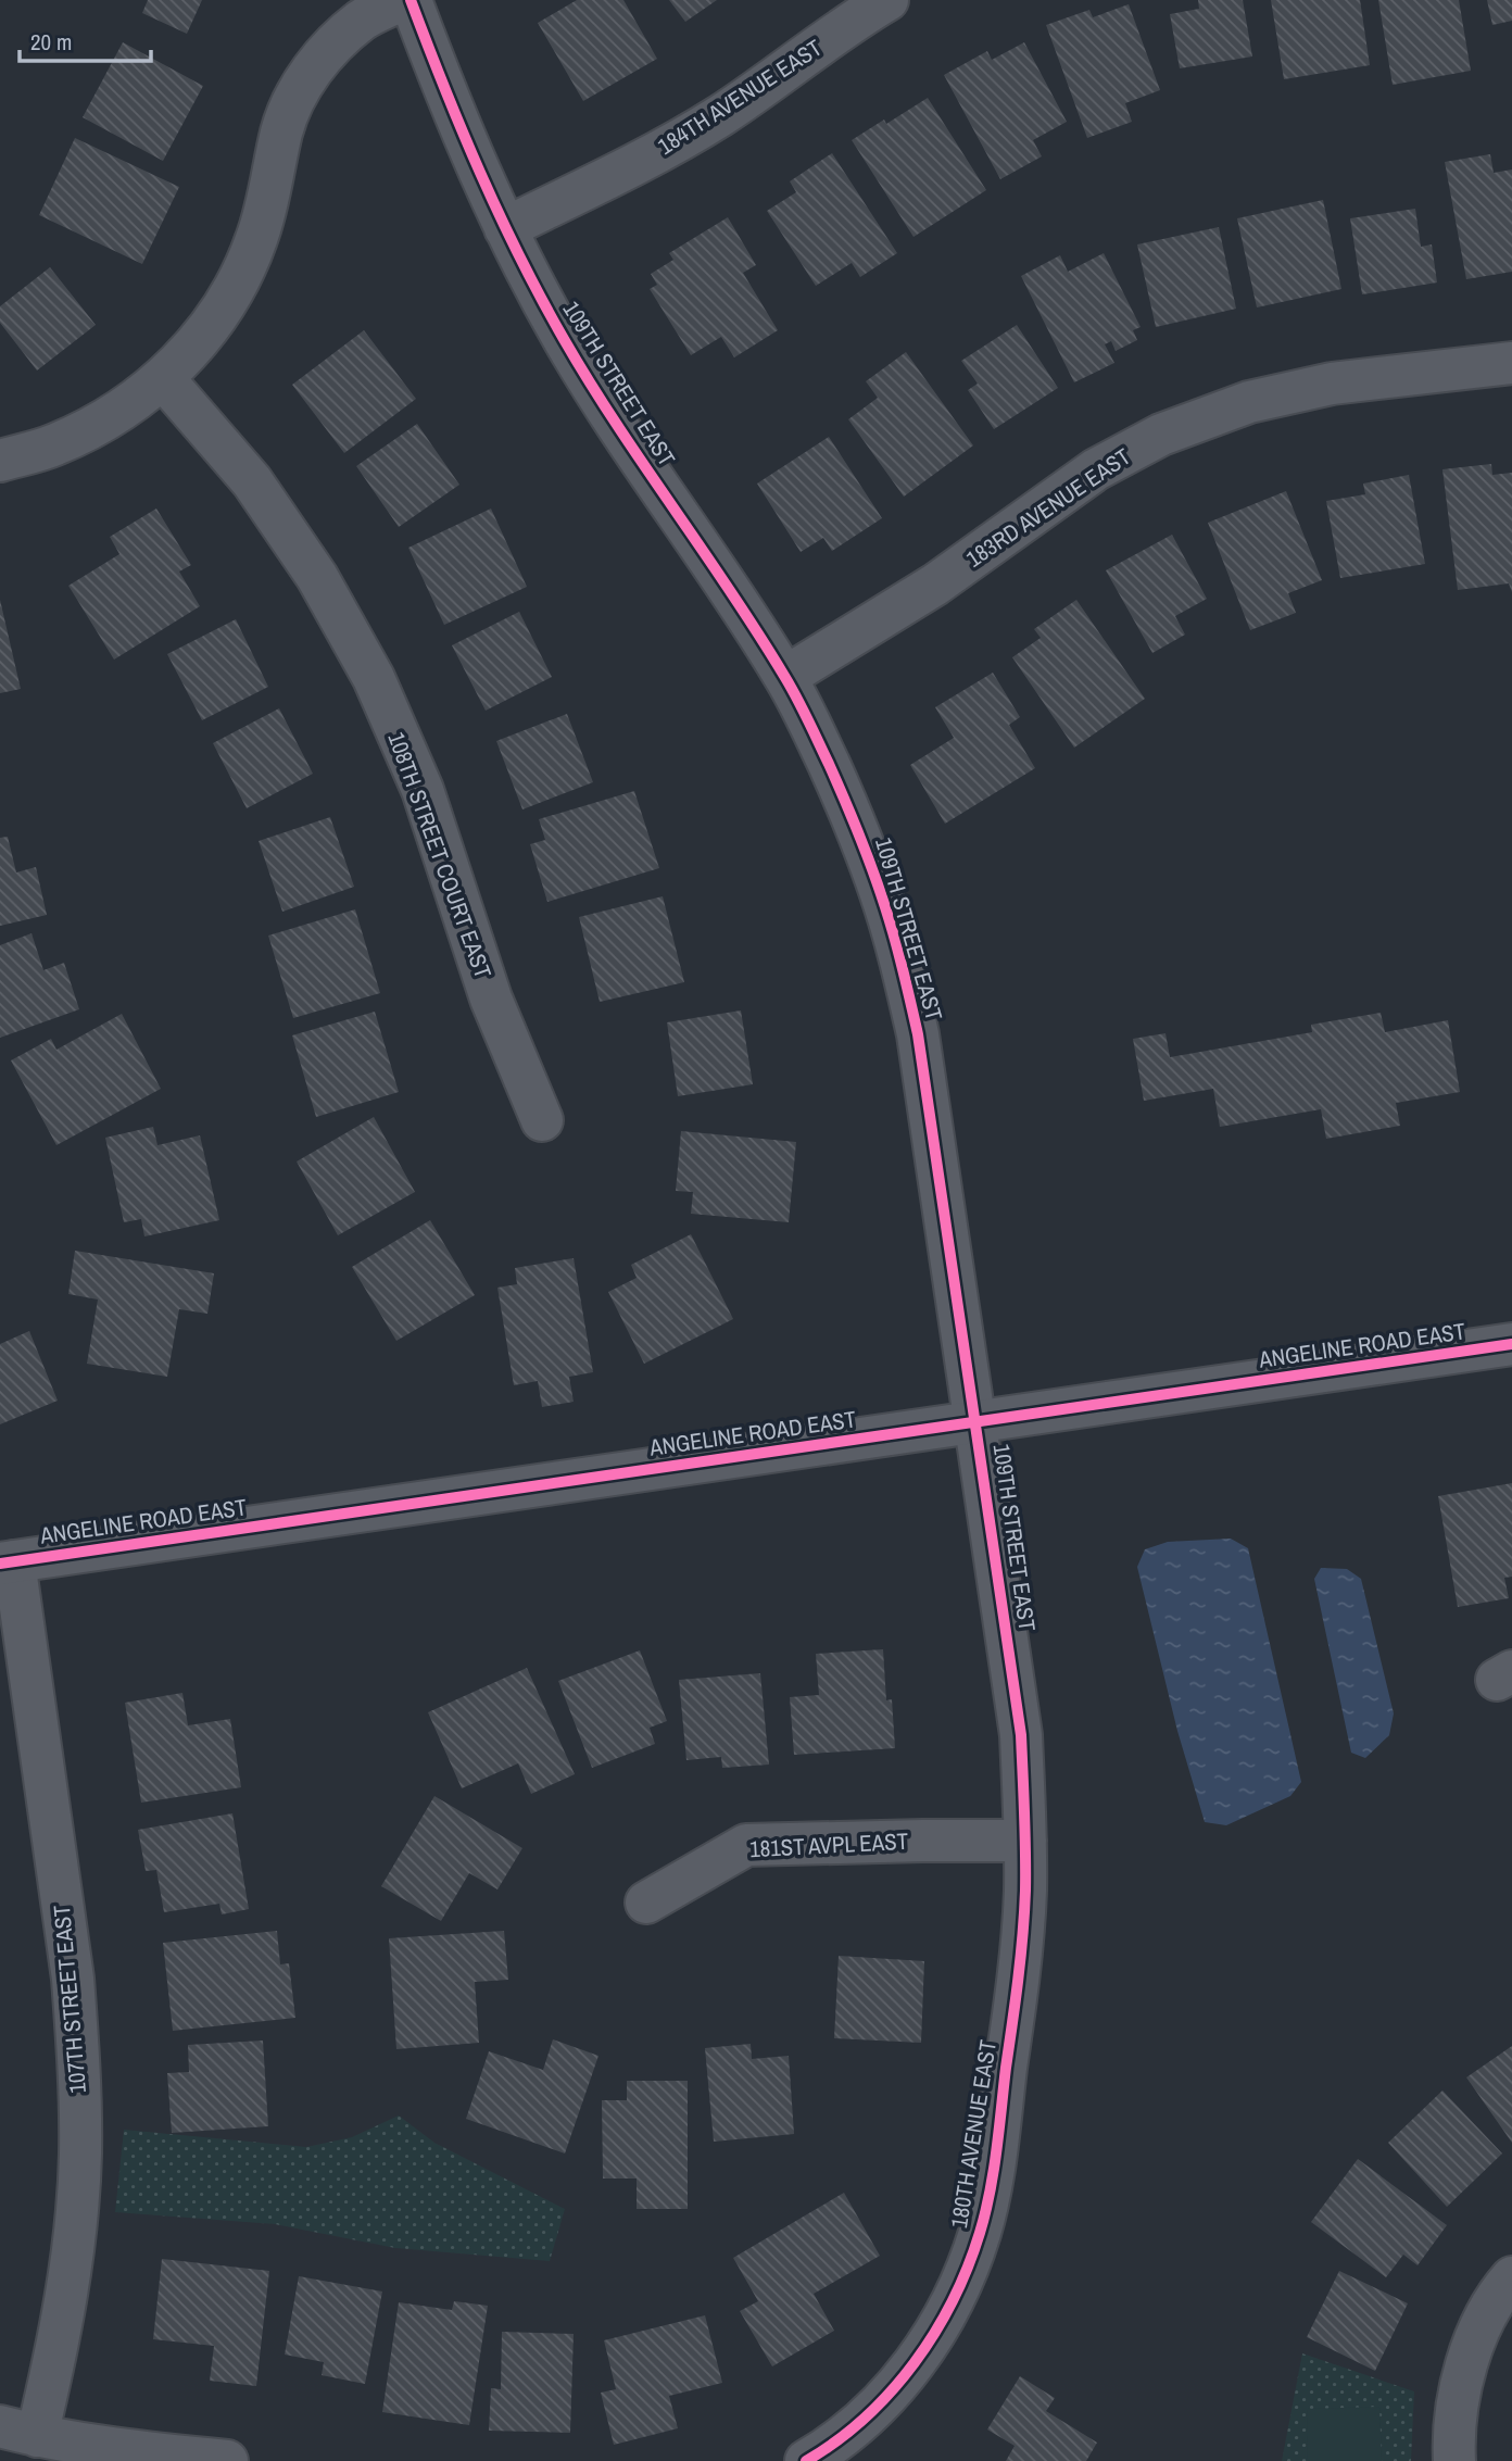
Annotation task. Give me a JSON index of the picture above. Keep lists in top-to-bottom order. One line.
{"streets":{"street":["184TH AVENUE EAST","109TH STREET EAST","183RD AVENUE EAST","108TH STREET COURT EAST","ANGELINE ROAD EAST","181ST AVPL EAST","107TH STREET EAST","180TH AVENUE EAST"]},"crossings":[["184TH AVENUE EAST","109TH STREET EAST"],["109TH STREET EAST","183RD AVENUE EAST"],["109TH STREET EAST","ANGELINE ROAD EAST"],["109TH STREET EAST","181ST AVPL EAST"],["109TH STREET EAST","180TH AVENUE EAST"],["ANGELINE ROAD EAST","107TH STREET EAST"],["181ST AVPL EAST","180TH AVENUE EAST"]],"scale_bar":"20 m"}
